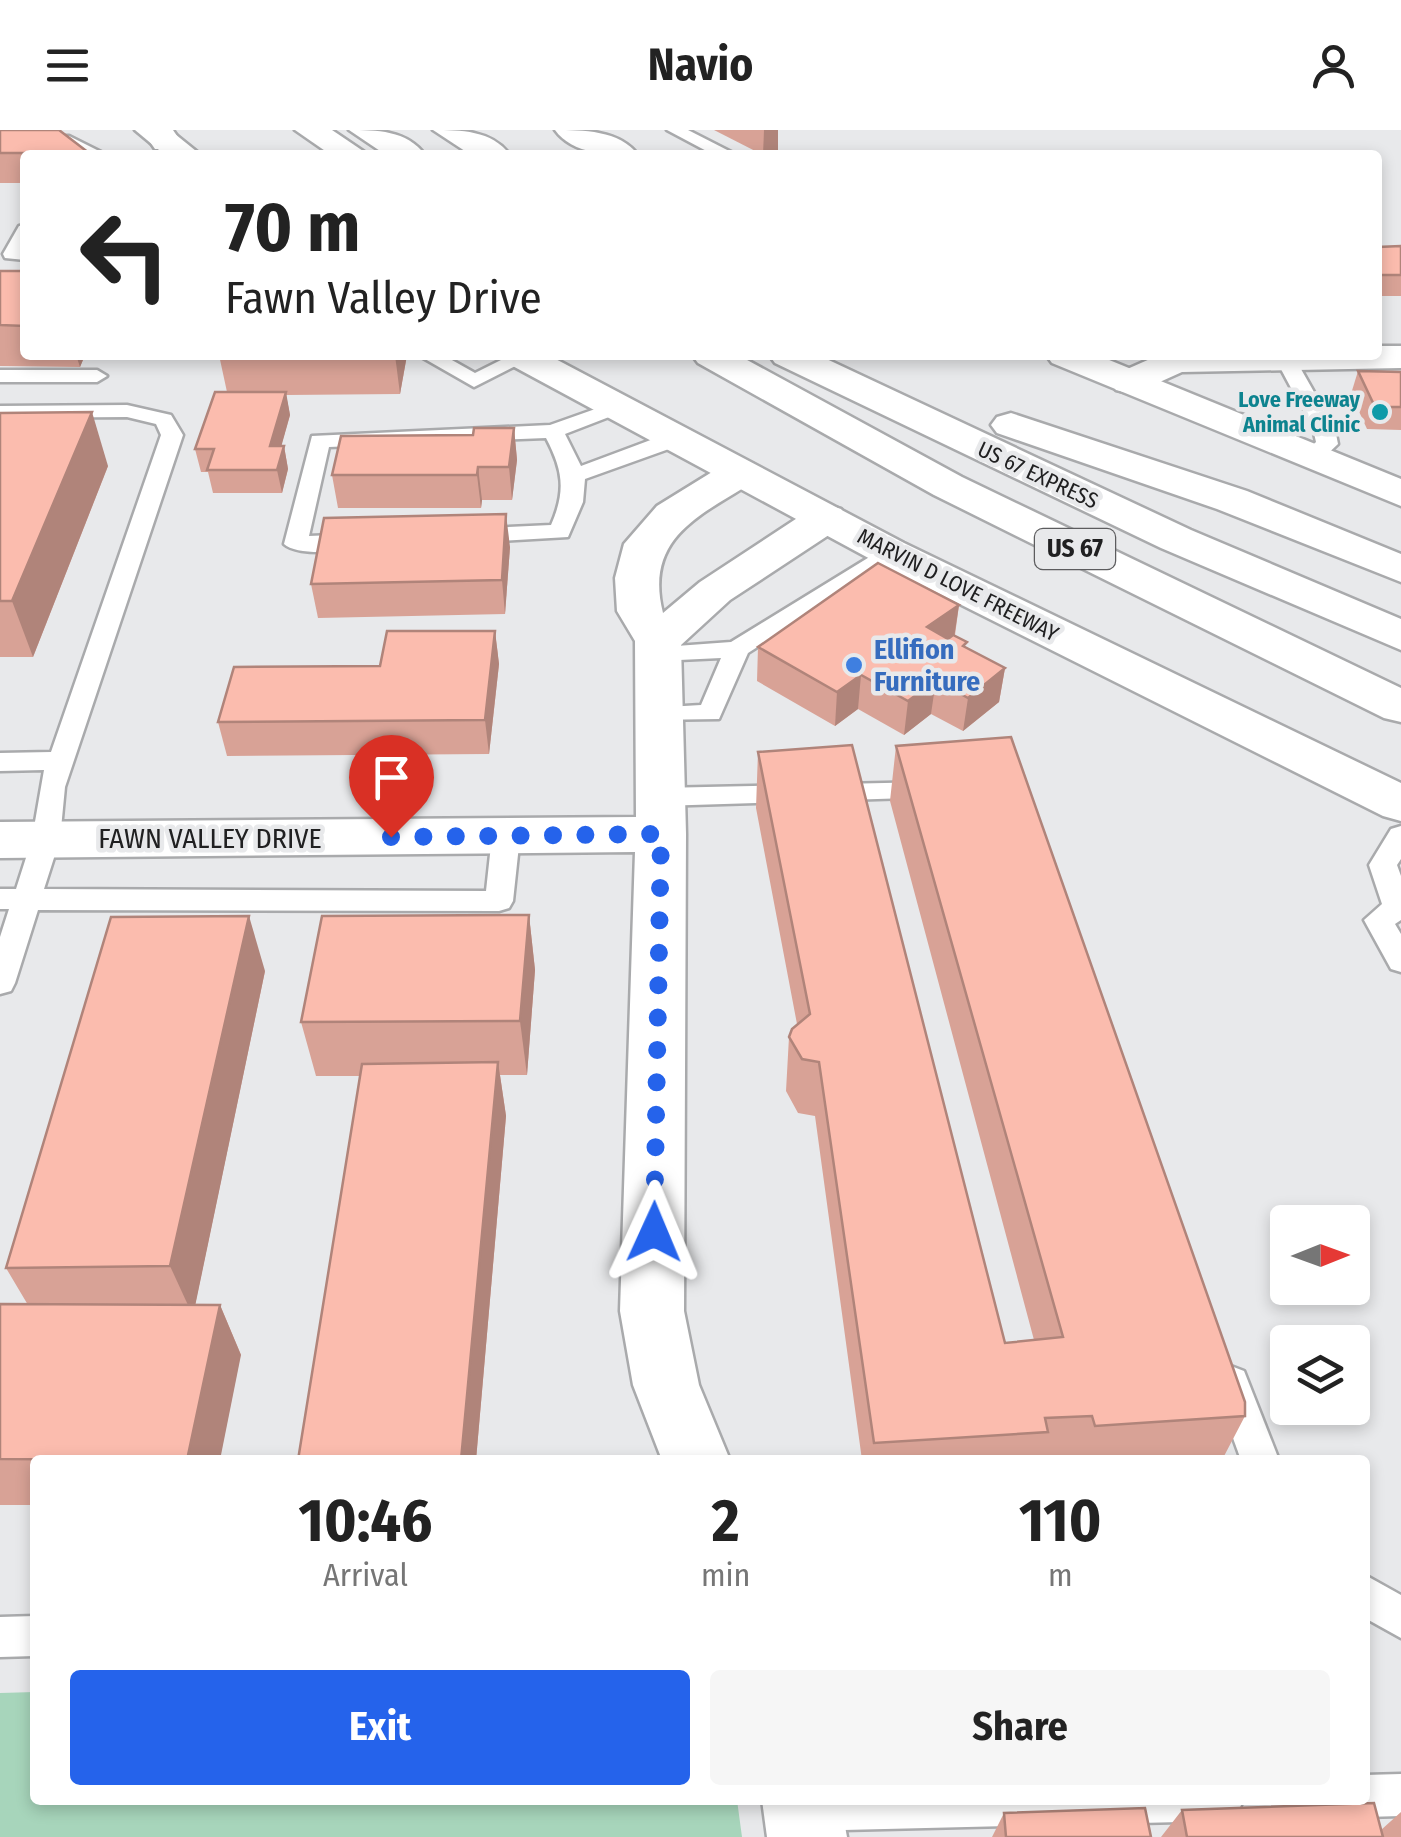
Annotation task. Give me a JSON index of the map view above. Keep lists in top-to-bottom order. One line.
{"streets":{"main road":["US 67 EXPRESS","US 67","MARVIN D LOVE FREEWAY","FAWN VALLEY DRIVE"]},"places":["Love Freeway Animal Clinic","Ellifion Furniture"],"north":"right","page":{"header":"Navio","turn":["70 m","Fawn Valley Drive"],"eta":["10:46","Arrival","2","min","110","m"],"buttons":["Exit","Share"]}}
